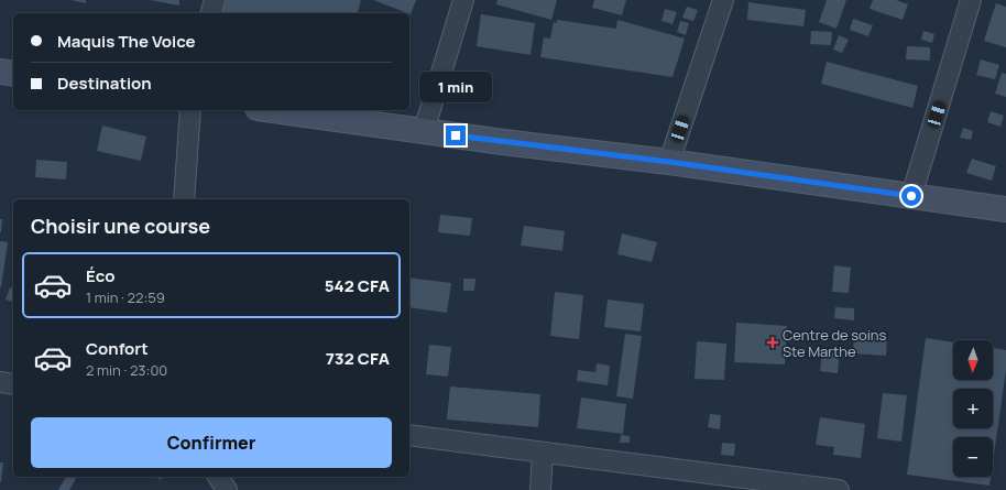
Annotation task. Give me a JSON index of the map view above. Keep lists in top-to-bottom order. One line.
{"places":{"health":["Centre de soins Ste Marthe"]},"north":"bottom","page":{"banner":["Maquis The Voice","Destination"],"bubble":"1 min","heading":"Choisir une course","list":[{"name":"Éco","note":"1 min · 22:59","value":"542 CFA"},{"name":"Confort","note":"2 min · 23:00","value":"732 CFA"}],"map_buttons":["+","−"],"buttons":"Confirmer"}}
